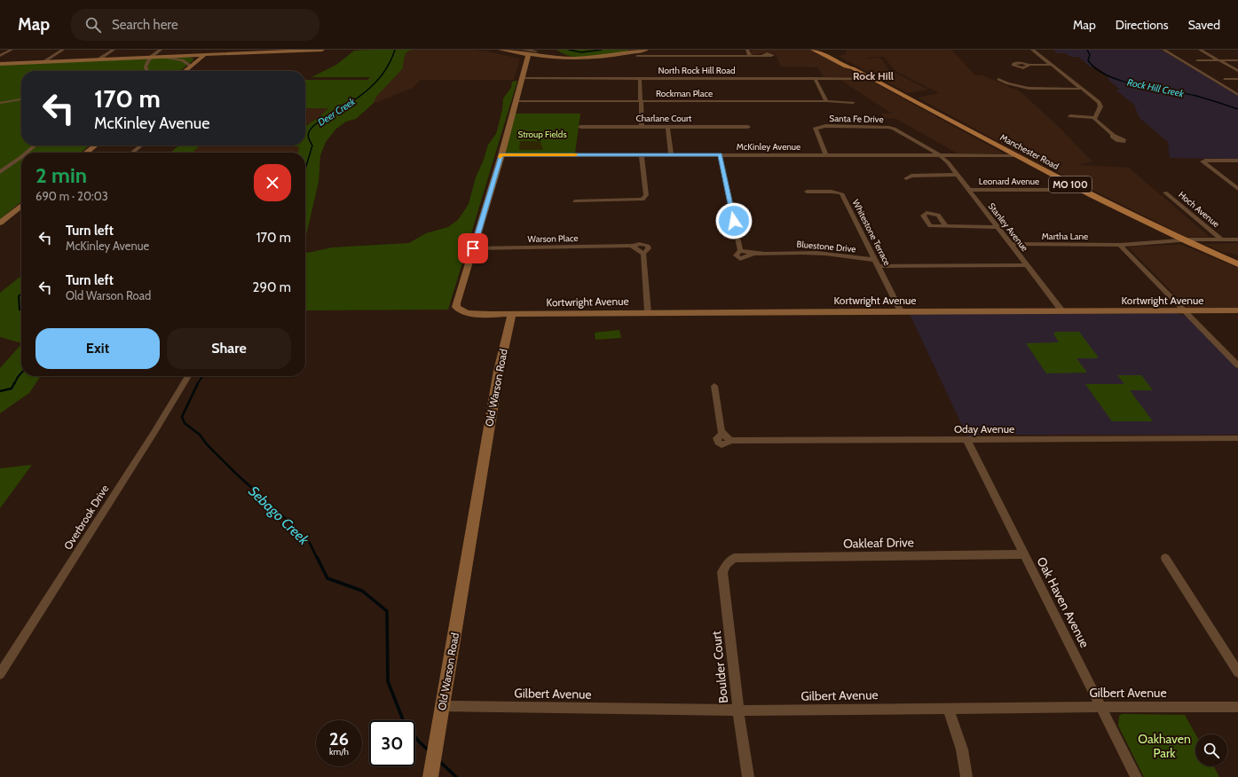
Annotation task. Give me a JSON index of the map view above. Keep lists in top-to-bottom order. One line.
{"streets":{"main road":["Manchester Road","MO 100"],"street":["North Rock Hill Road","Rockman Place","Charlane Court","Santa Fe Drive","McKinley Avenue","Leonard Avenue","Hoch Avenue","Stanley Avenue","Whitestone Terrace","Martha Lane","Warson Place","Bluestone Drive","Kortwright Avenue","Old Warson Road","Oday Avenue","Overbrook Drive","Oakleaf Drive","Oak Haven Avenue","Boulder Court","Gilbert Avenue"]},"crossings":[["North Rock Hill Road","Manchester Road"],["Santa Fe Drive","McKinley Avenue"],["Santa Fe Drive","Stanley Avenue"],["McKinley Avenue","Manchester Road"],["McKinley Avenue","Stanley Avenue"],["McKinley Avenue","Bluestone Drive"],["Manchester Road","Leonard Avenue"],["Manchester Road","Martha Lane"],["Leonard Avenue","Stanley Avenue"],["Hoch Avenue","Martha Lane"],["Stanley Avenue","Martha Lane"],["Stanley Avenue","Kortwright Avenue"],["Whitestone Terrace","Bluestone Drive"],["Whitestone Terrace","Kortwright Avenue"],["Warson Place","Kortwright Avenue"],["Kortwright Avenue","Old Warson Road"],["Old Warson Road","Gilbert Avenue"],["Oday Avenue","Oak Haven Avenue"],["Oakleaf Drive","Oak Haven Avenue"],["Oakleaf Drive","Boulder Court"],["Oak Haven Avenue","Gilbert Avenue"],["Boulder Court","Gilbert Avenue"]],"districts":["Rock Hill"],"water":["Rock Hill Creek","Deer Creek","Sebago Creek"],"parks":["Stroup Fields","Oakhaven Park"],"page":{"header":"Map","search":"Search here","nav":["Map","Directions","Saved"],"turn":["170 m","McKinley Avenue"],"heading":["2 min","690 m · 20:03"],"list":[{"name":"Turn left","note":"McKinley Avenue","value":"170 m"},{"name":"Turn left","note":"Old Warson Road","value":"290 m"}],"buttons":["Exit","Share"],"speed":"26 km/h","limit":"30"}}
